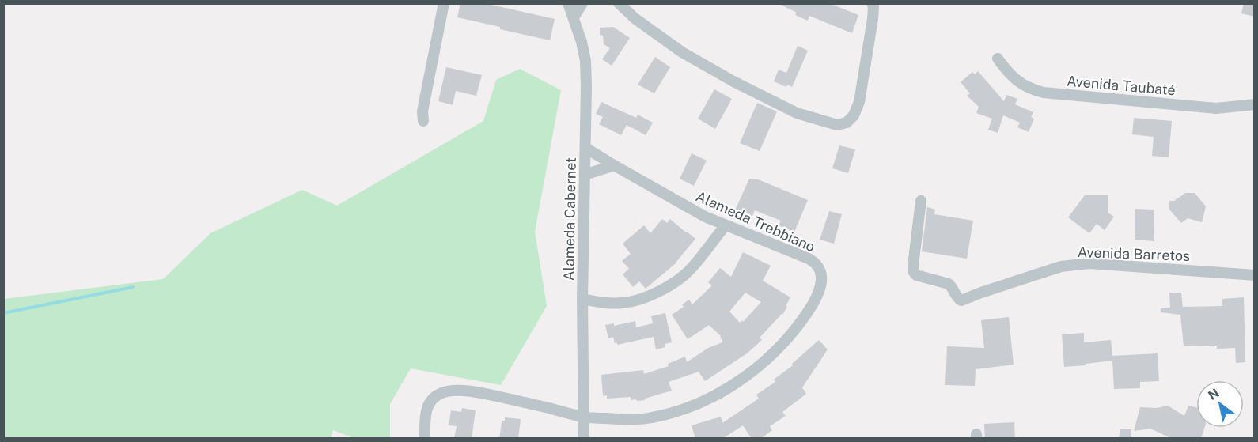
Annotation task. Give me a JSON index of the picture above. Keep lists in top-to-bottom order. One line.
{"streets":{"street":["Avenida Taubaté","Alameda Cabernet","Alameda Trebbiano","Avenida Barretos"]},"crossings":[["Alameda Cabernet","Alameda Trebbiano"]],"north":"top left"}
